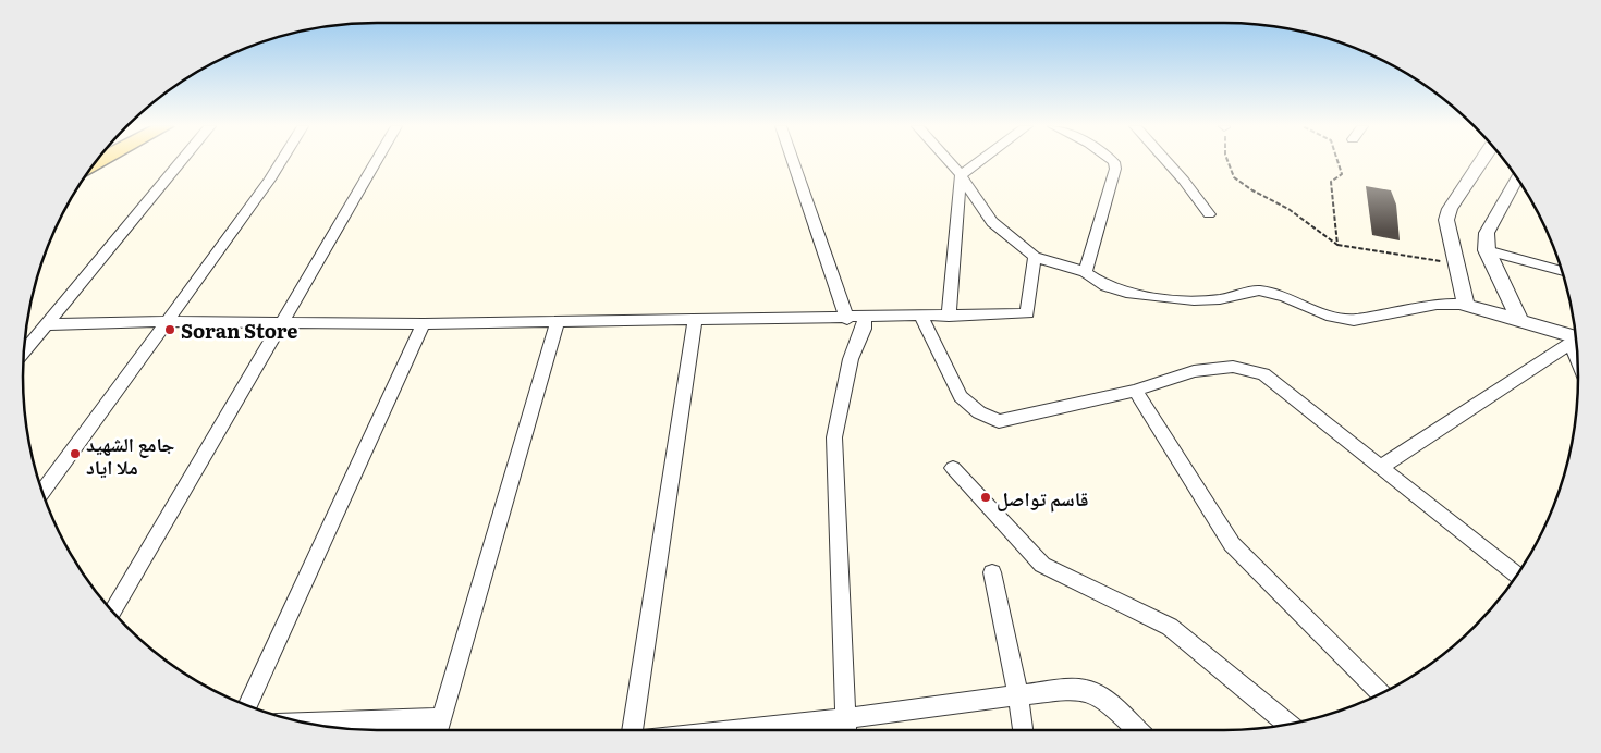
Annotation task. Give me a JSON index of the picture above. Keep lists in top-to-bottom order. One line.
{"places":["Soran Store","جامع الشهيد ملا اياد","قاسم تواصل"]}
